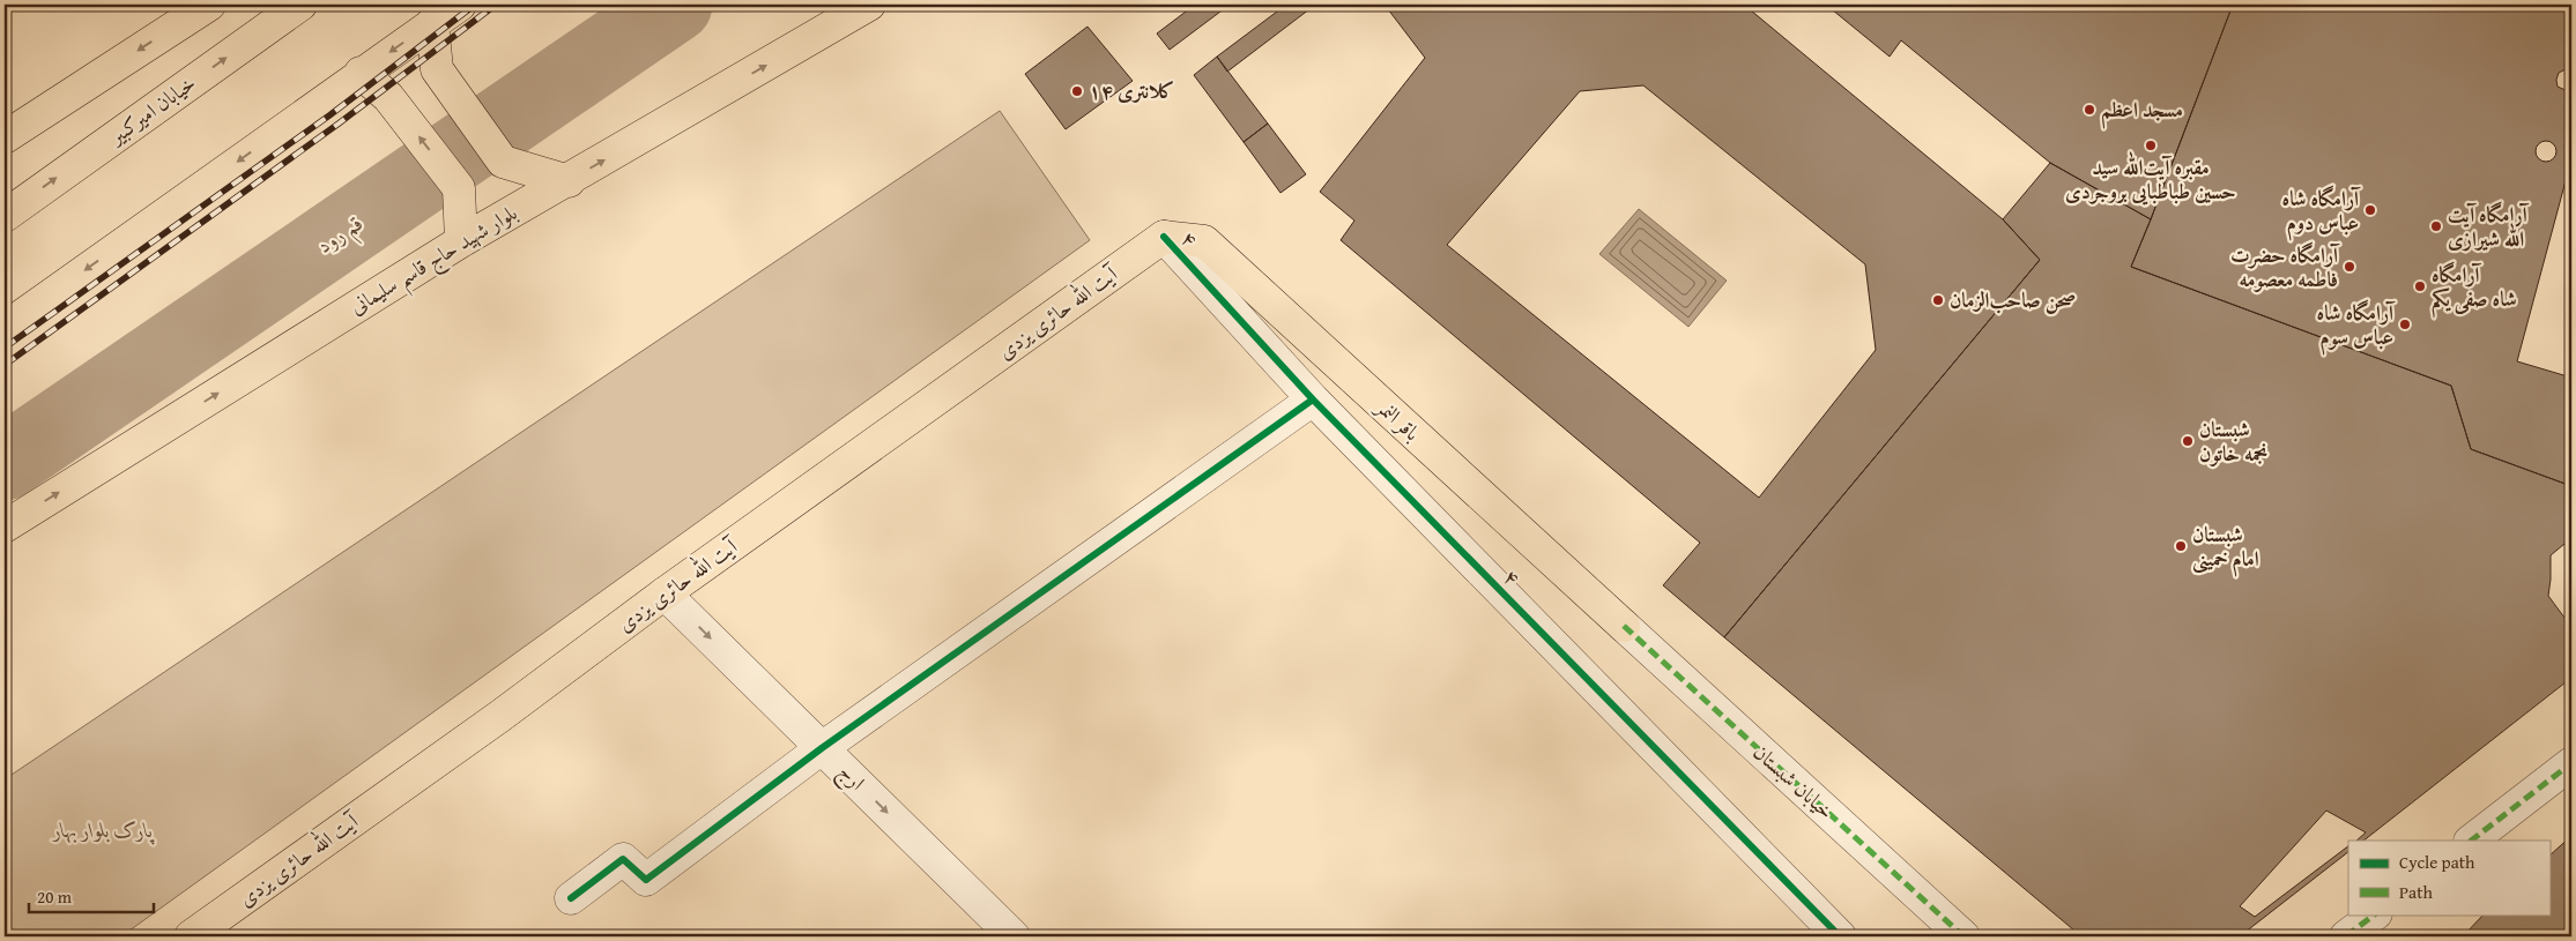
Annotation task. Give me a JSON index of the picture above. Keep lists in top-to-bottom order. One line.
{"streets":{"main road":["خیابان امیرکبیر","بلوار شهید حاج قاسم سلیمانی","آیت الله‌ حائری‌ یزدی","باقر النمر"],"street":["۴","ارج","خیابان شبستان"]},"crossings":[["۴","آیت الله‌ حائری‌ یزدی"],["۴","باقر النمر"],["آیت الله‌ حائری‌ یزدی","باقر النمر"],["آیت الله‌ حائری‌ یزدی","ارج"],["باقر النمر","خیابان شبستان"]],"one_way":["ارج"],"water":["قم رود"],"parks":["پارک بلوار بهار"],"places":["کلانتری ۱۴","مسجد اعظم","مقبره آیت‌الله سید حسین طباطبایی بروجردی","آرامگاه شاه عباس دوم","آرامگاه آیت الله شیرازی","آرامگاه حضرت فاطمه معصومه","آرامگاه شاه صفی یکم","صحن صاحب‌الزمان","آرامگاه شاه عباس سوم","شبستان نجمه خاتون","شبستان امام خمینی"],"legend":["Cycle path","Path"],"scale_bar":"20 m"}
